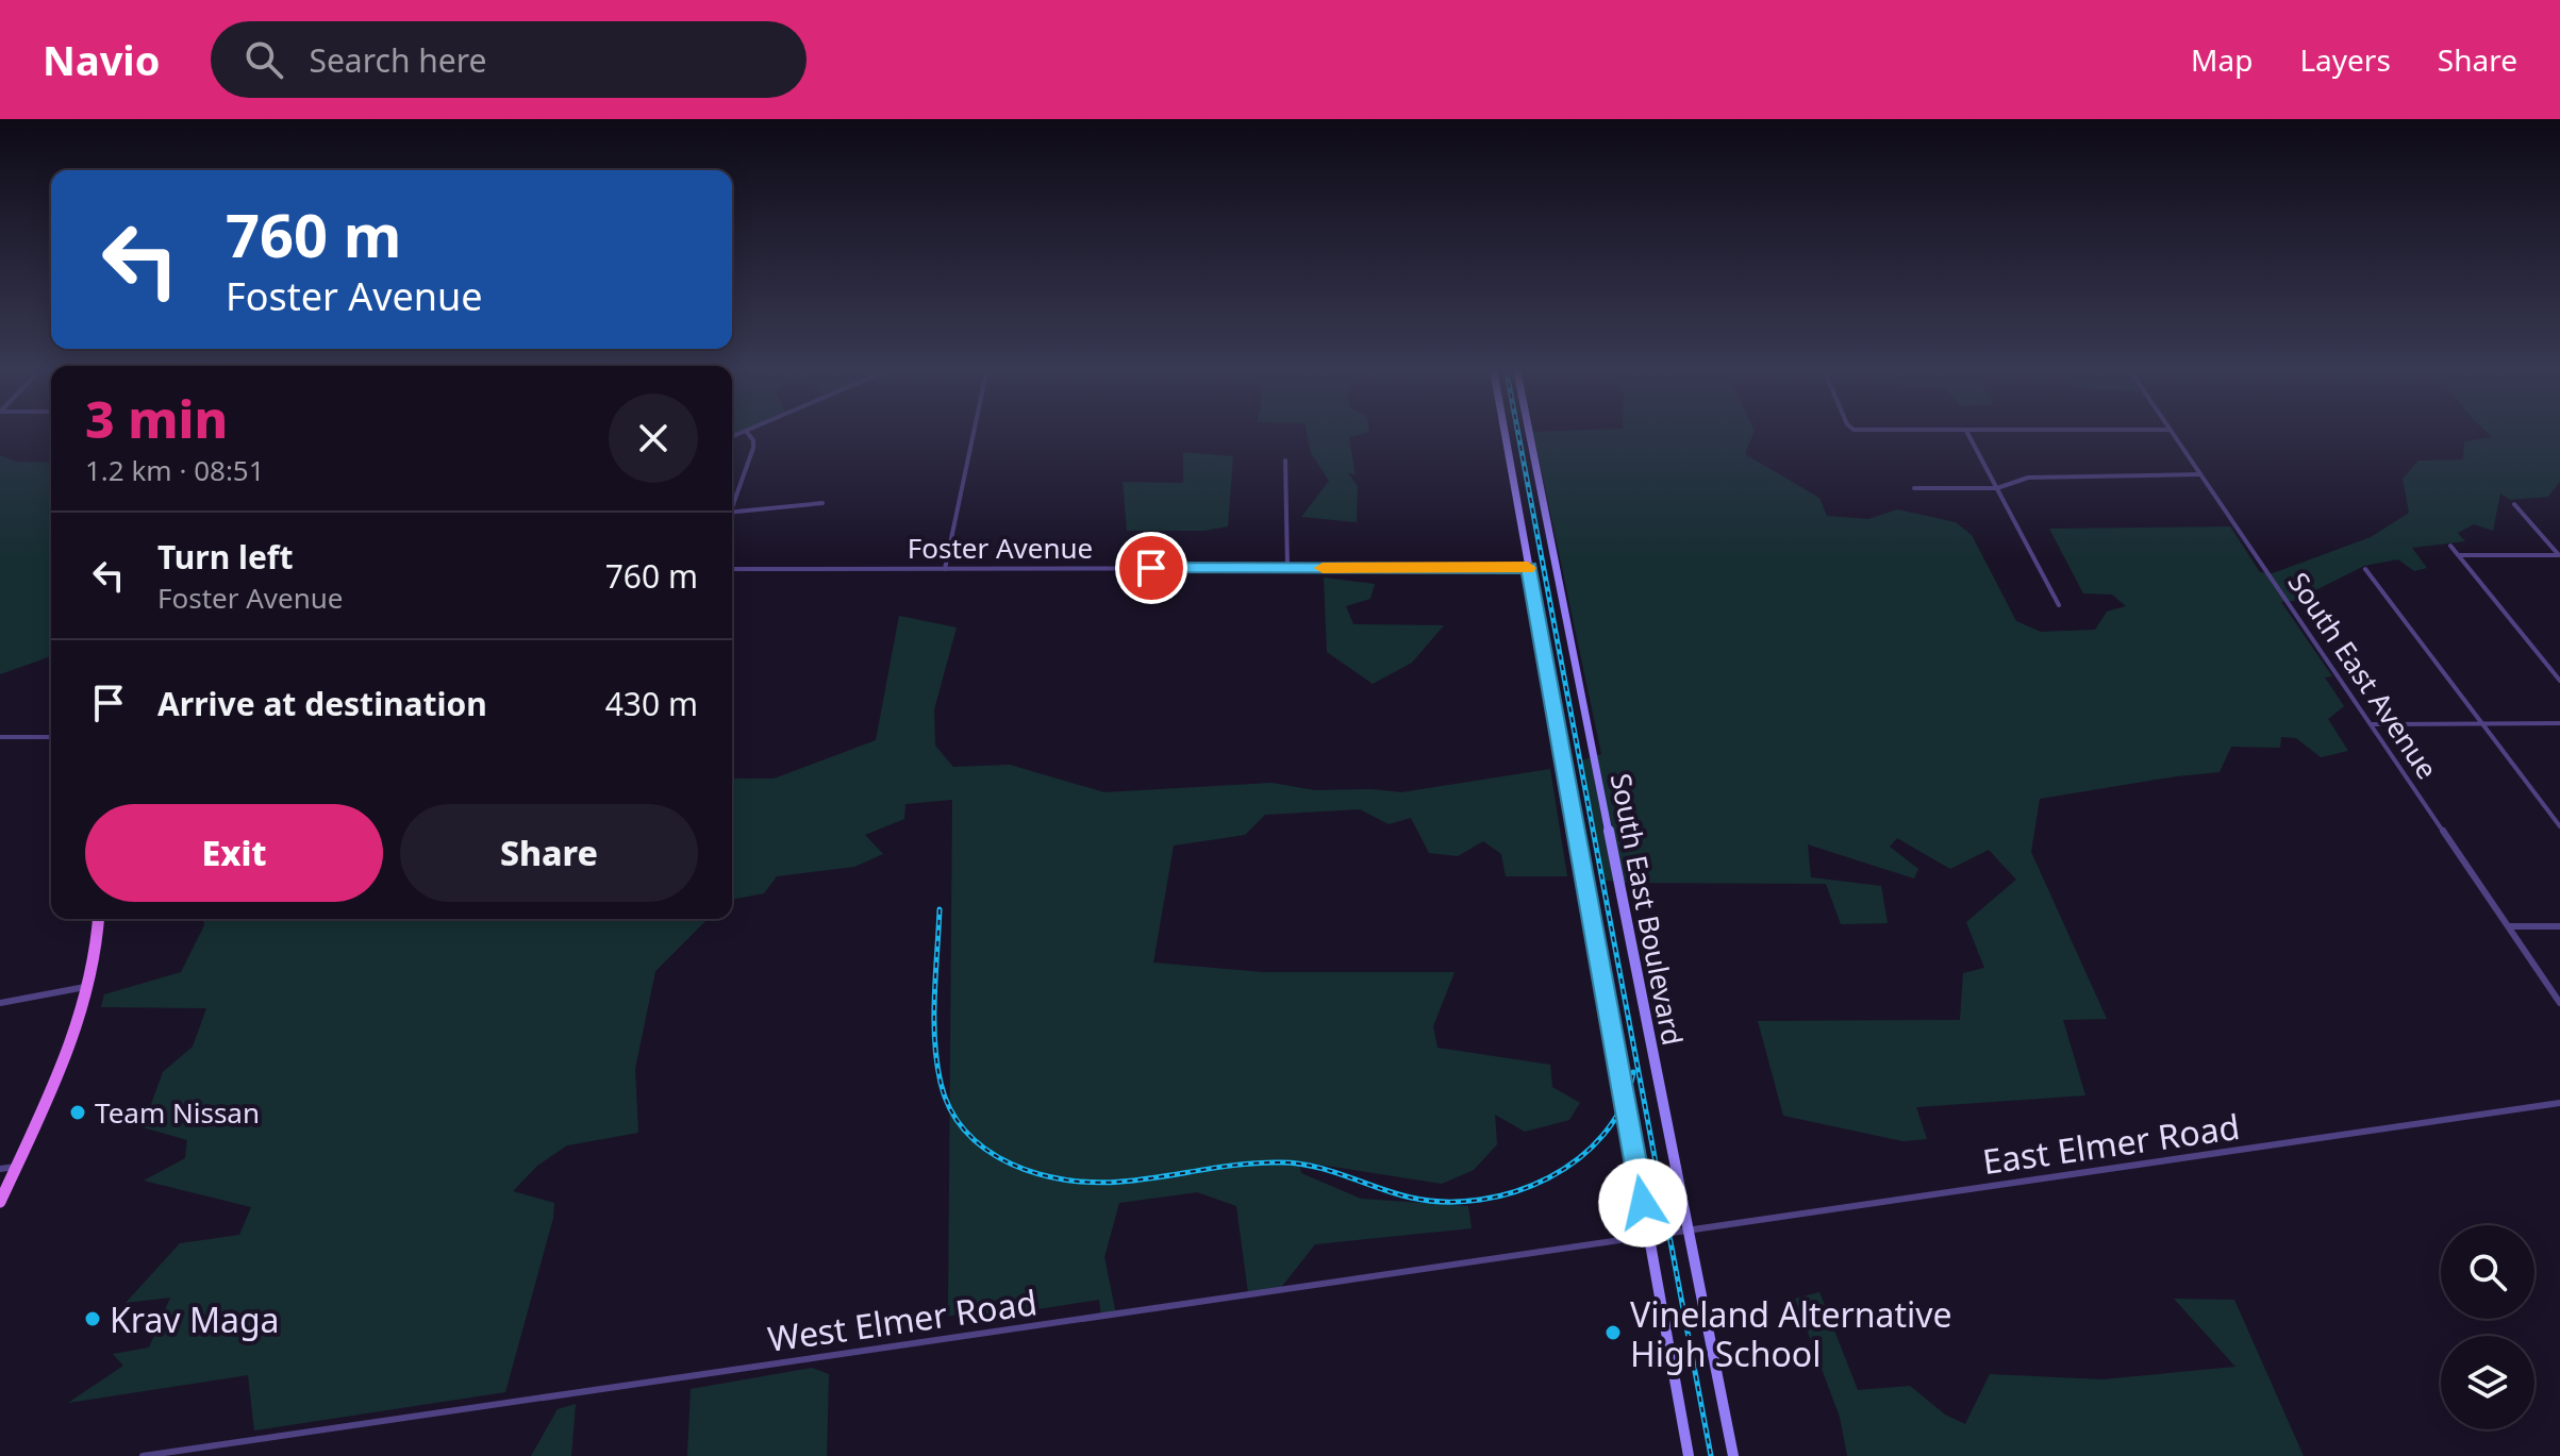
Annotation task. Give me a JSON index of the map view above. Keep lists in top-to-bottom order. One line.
{"streets":{"main road":["South East Boulevard"],"street":["Foster Avenue","South East Avenue","East Elmer Road","West Elmer Road"]},"crossings":[["South East Boulevard","East Elmer Road"],["East Elmer Road","West Elmer Road"]],"places":["Team Nissan","Krav Maga","Vineland Alternative High School"],"page":{"header":"Navio","search":"Search here","nav":["Map","Layers","Share"],"turn":["760 m","Foster Avenue"],"heading":["3 min","1.2 km · 08:51"],"list":[{"name":"Turn left","note":"Foster Avenue","value":"760 m"},{"name":"Arrive at destination","value":"430 m"}],"buttons":["Exit","Share"]}}
